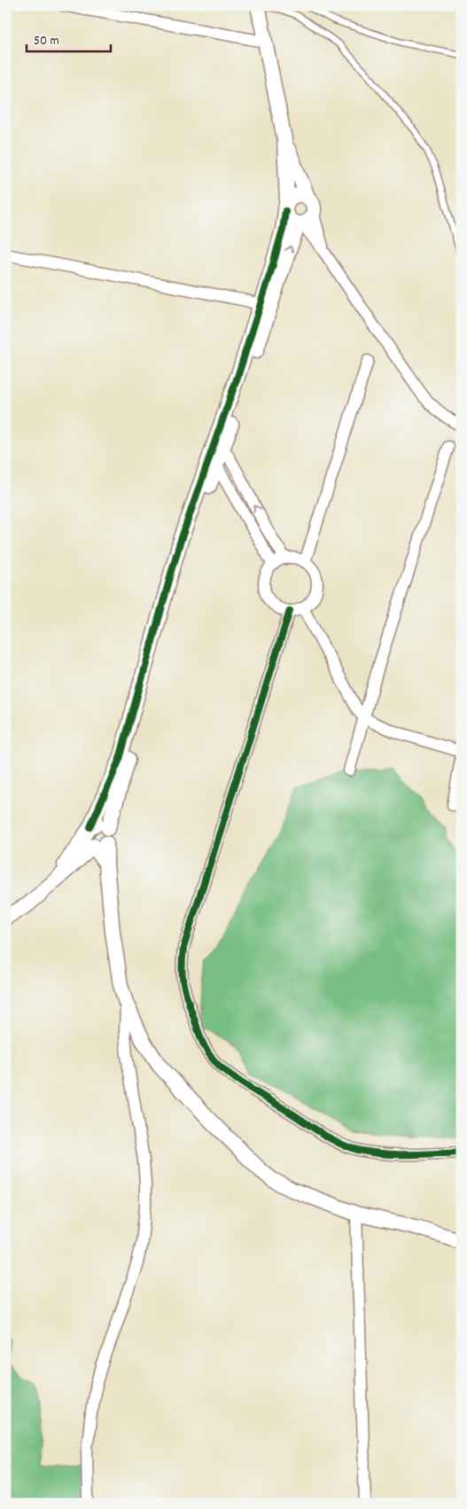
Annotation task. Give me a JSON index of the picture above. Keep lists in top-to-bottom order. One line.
{"scale_bar":"50 m"}
